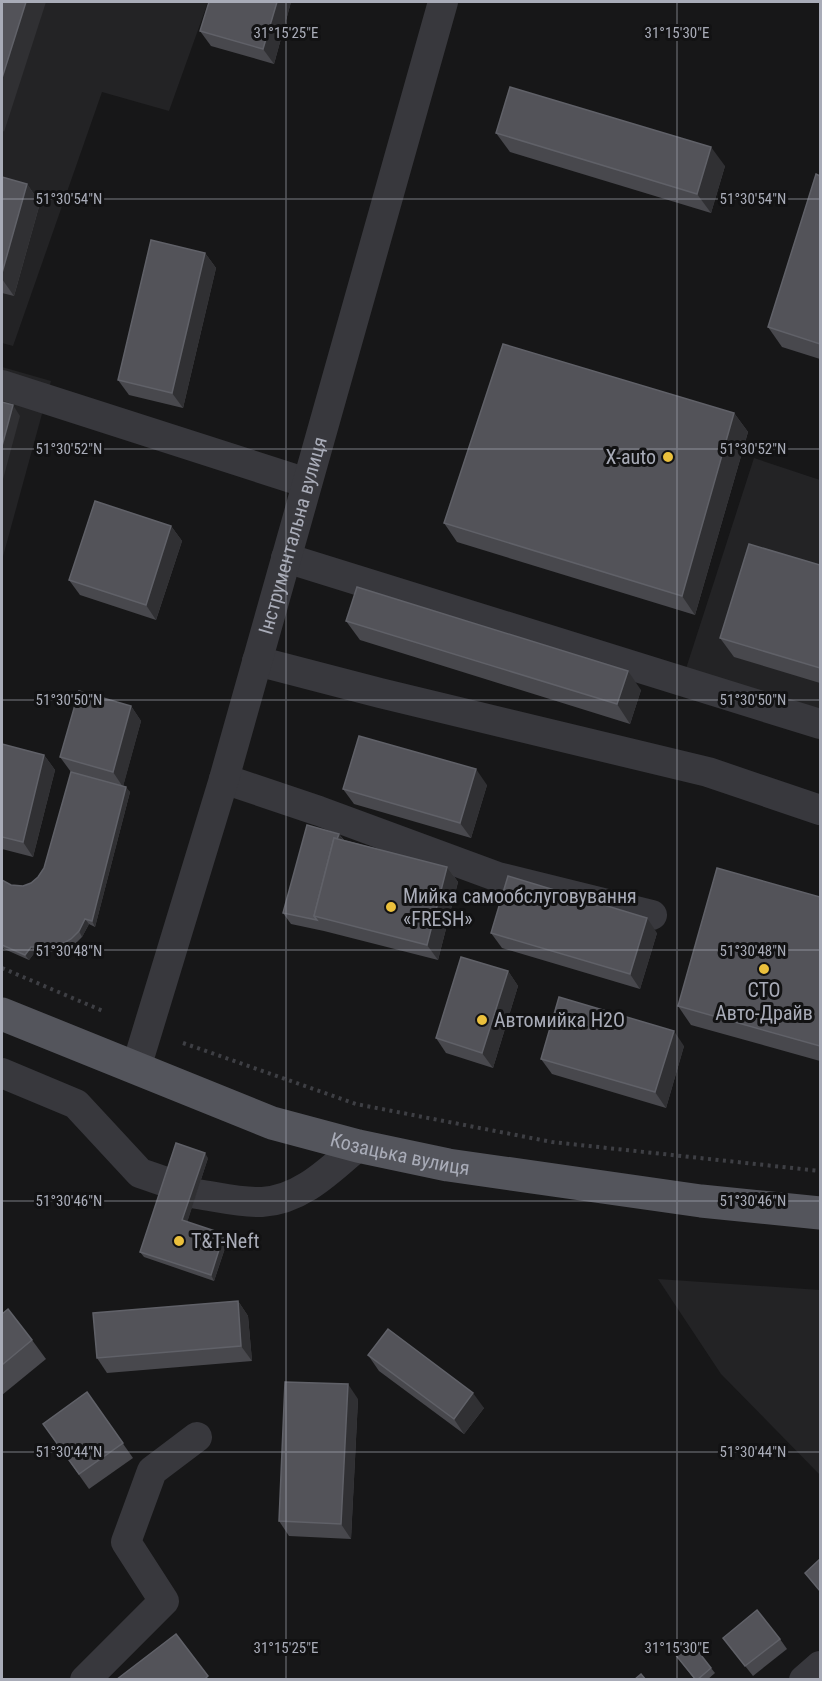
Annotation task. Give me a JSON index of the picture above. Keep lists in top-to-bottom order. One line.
{"streets":{"main road":["Козацька вулиця"],"street":["Інструментальна вулиця"]},"crossings":[["Інструментальна вулиця","Козацька вулиця"]],"places":["X-auto","Мийка самообслуговування «FRESH»","СТО Авто-Драйв","Автомийка H2O","T&T-Neft"],"coordinates":["31°15'25\"E","31°15'30\"E","51°30'54\"N","51°30'52\"N","51°30'50\"N","51°30'48\"N","51°30'46\"N","51°30'44\"N"]}
